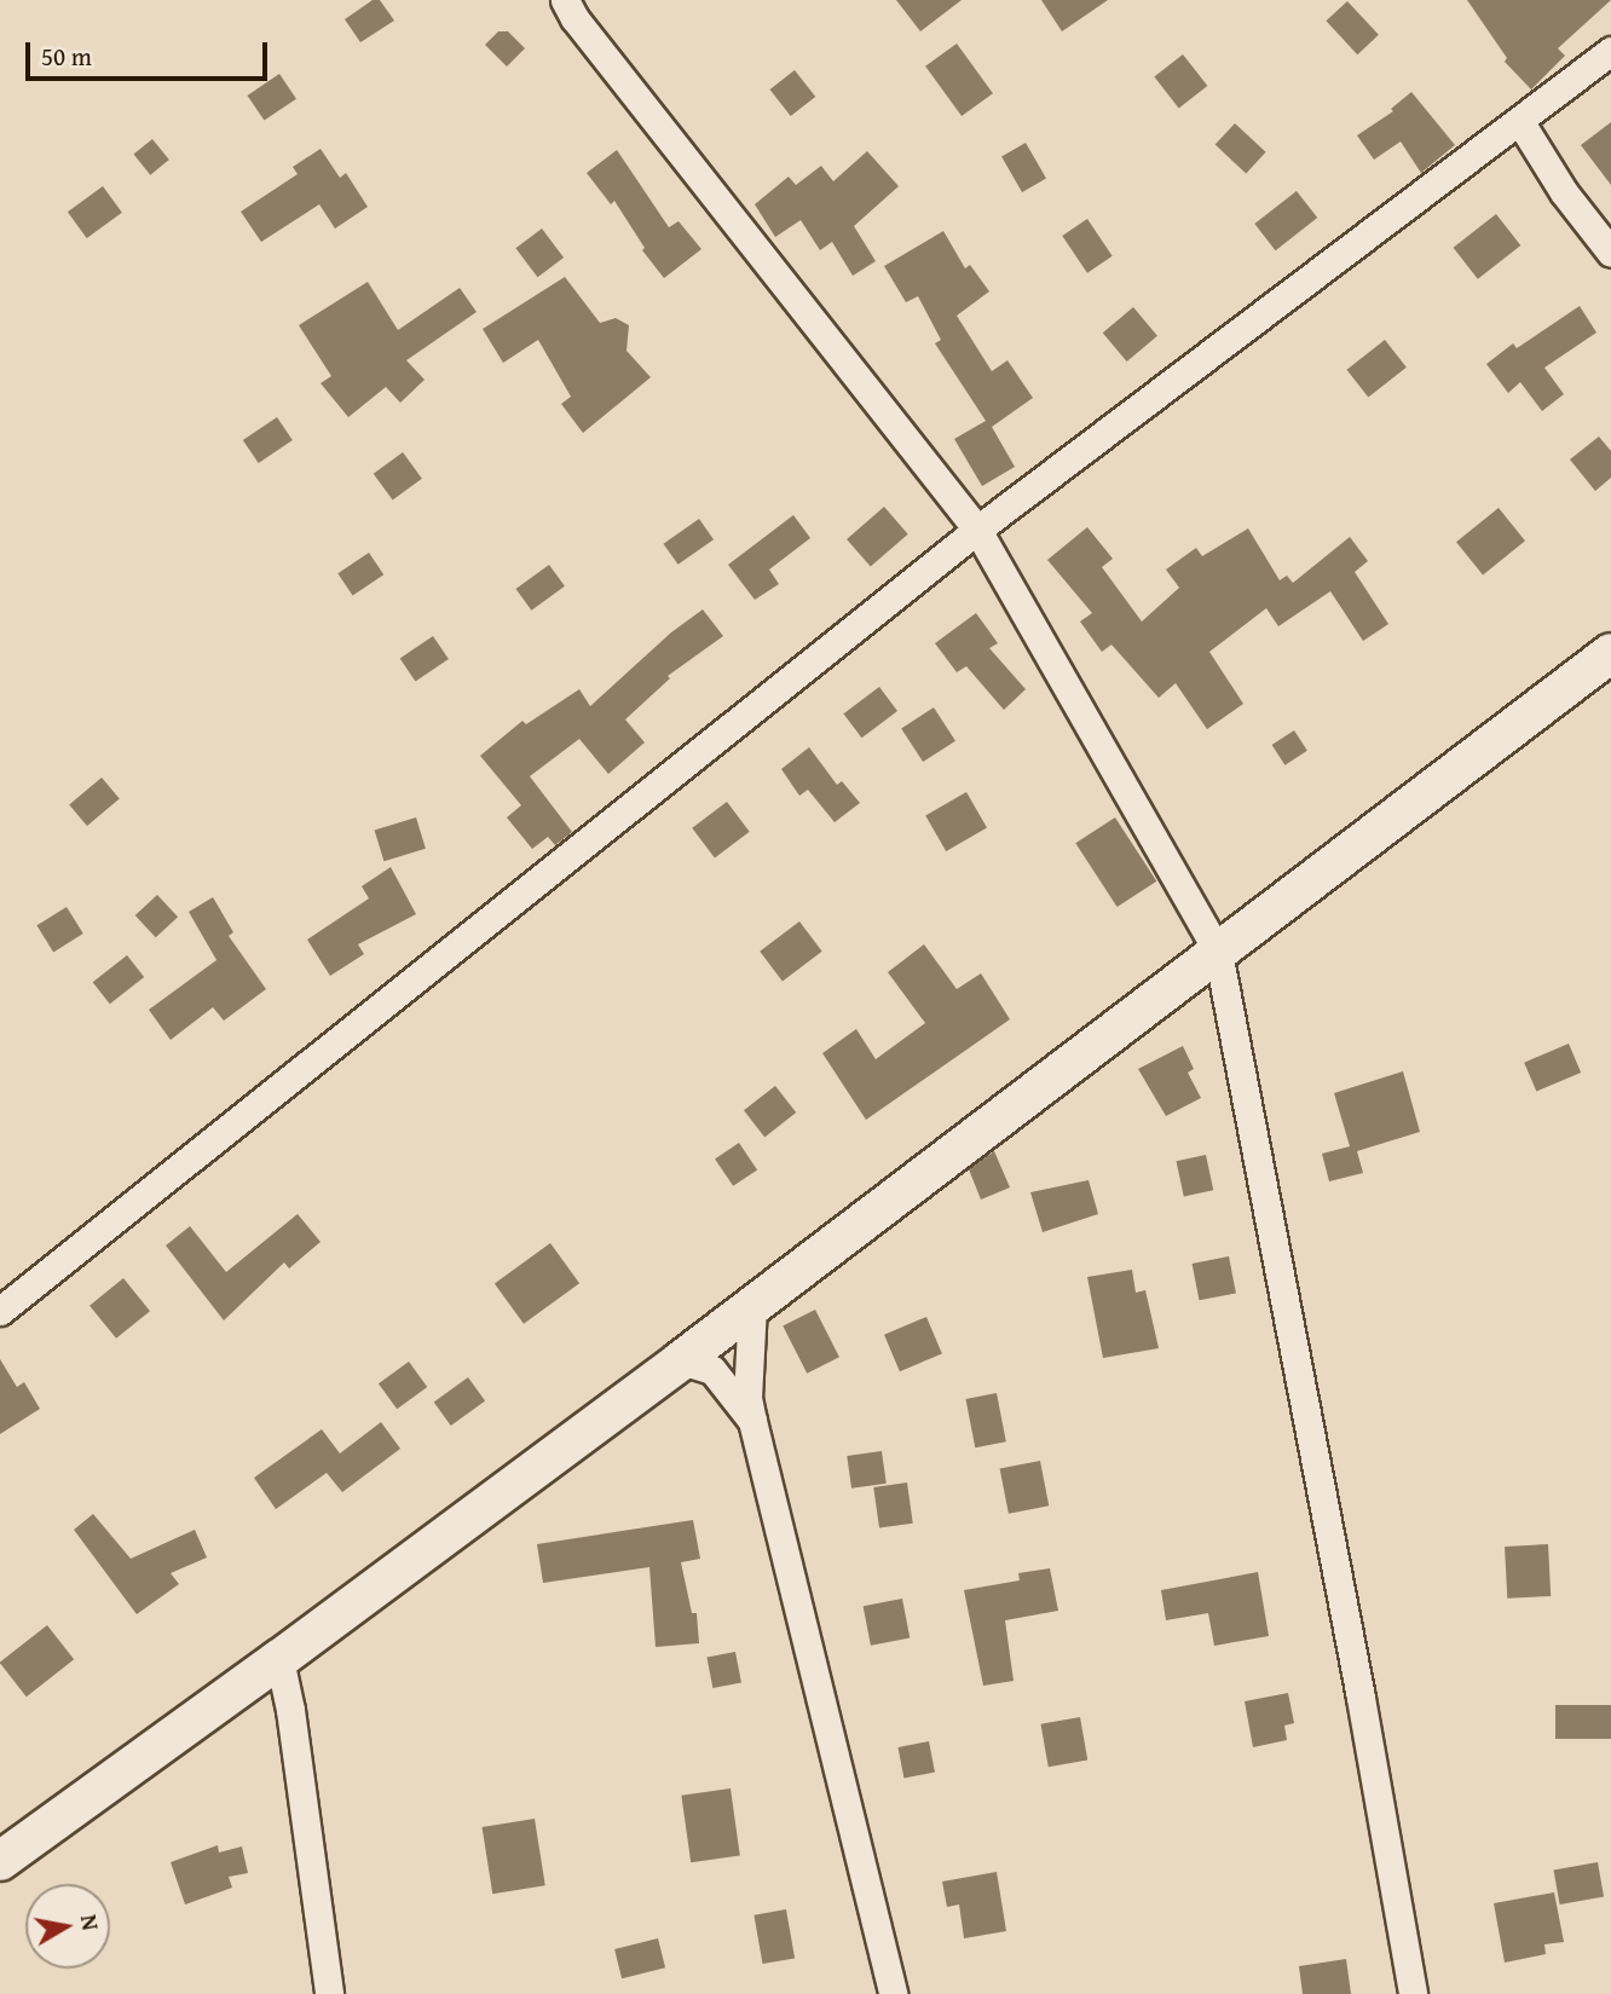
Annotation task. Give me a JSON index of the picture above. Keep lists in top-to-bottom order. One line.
{"scale_bar":"50 m","north":"right"}
